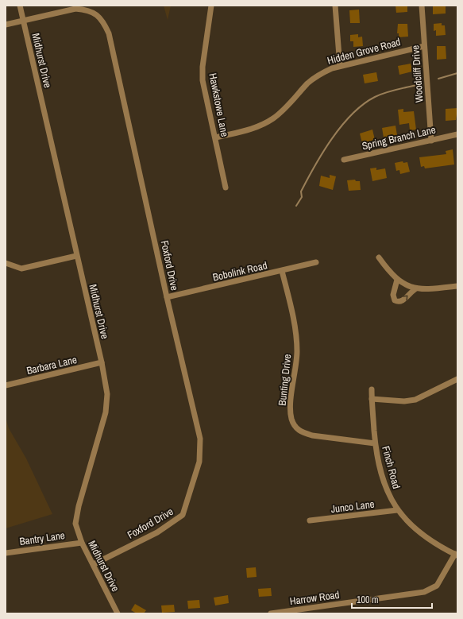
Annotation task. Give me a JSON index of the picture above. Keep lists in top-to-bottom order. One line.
{"streets":{"street":["Hidden Grove Road","Midhurst Drive","Woodcliff Drive","Hawkstowe Lane","Spring Branch Lane","Foxford Drive","Bobolink Road","Barbara Lane","Bunting Drive","Finch Road","Junco Lane","Bantry Lane","Harrow Road"]},"crossings":[["Hidden Grove Road","Woodcliff Drive"],["Hidden Grove Road","Hawkstowe Lane"],["Midhurst Drive","Foxford Drive"],["Midhurst Drive","Barbara Lane"],["Midhurst Drive","Bantry Lane"],["Woodcliff Drive","Spring Branch Lane"],["Foxford Drive","Bobolink Road"],["Bobolink Road","Bunting Drive"],["Bunting Drive","Finch Road"],["Finch Road","Junco Lane"],["Finch Road","Harrow Road"]],"scale_bar":"100 m"}
